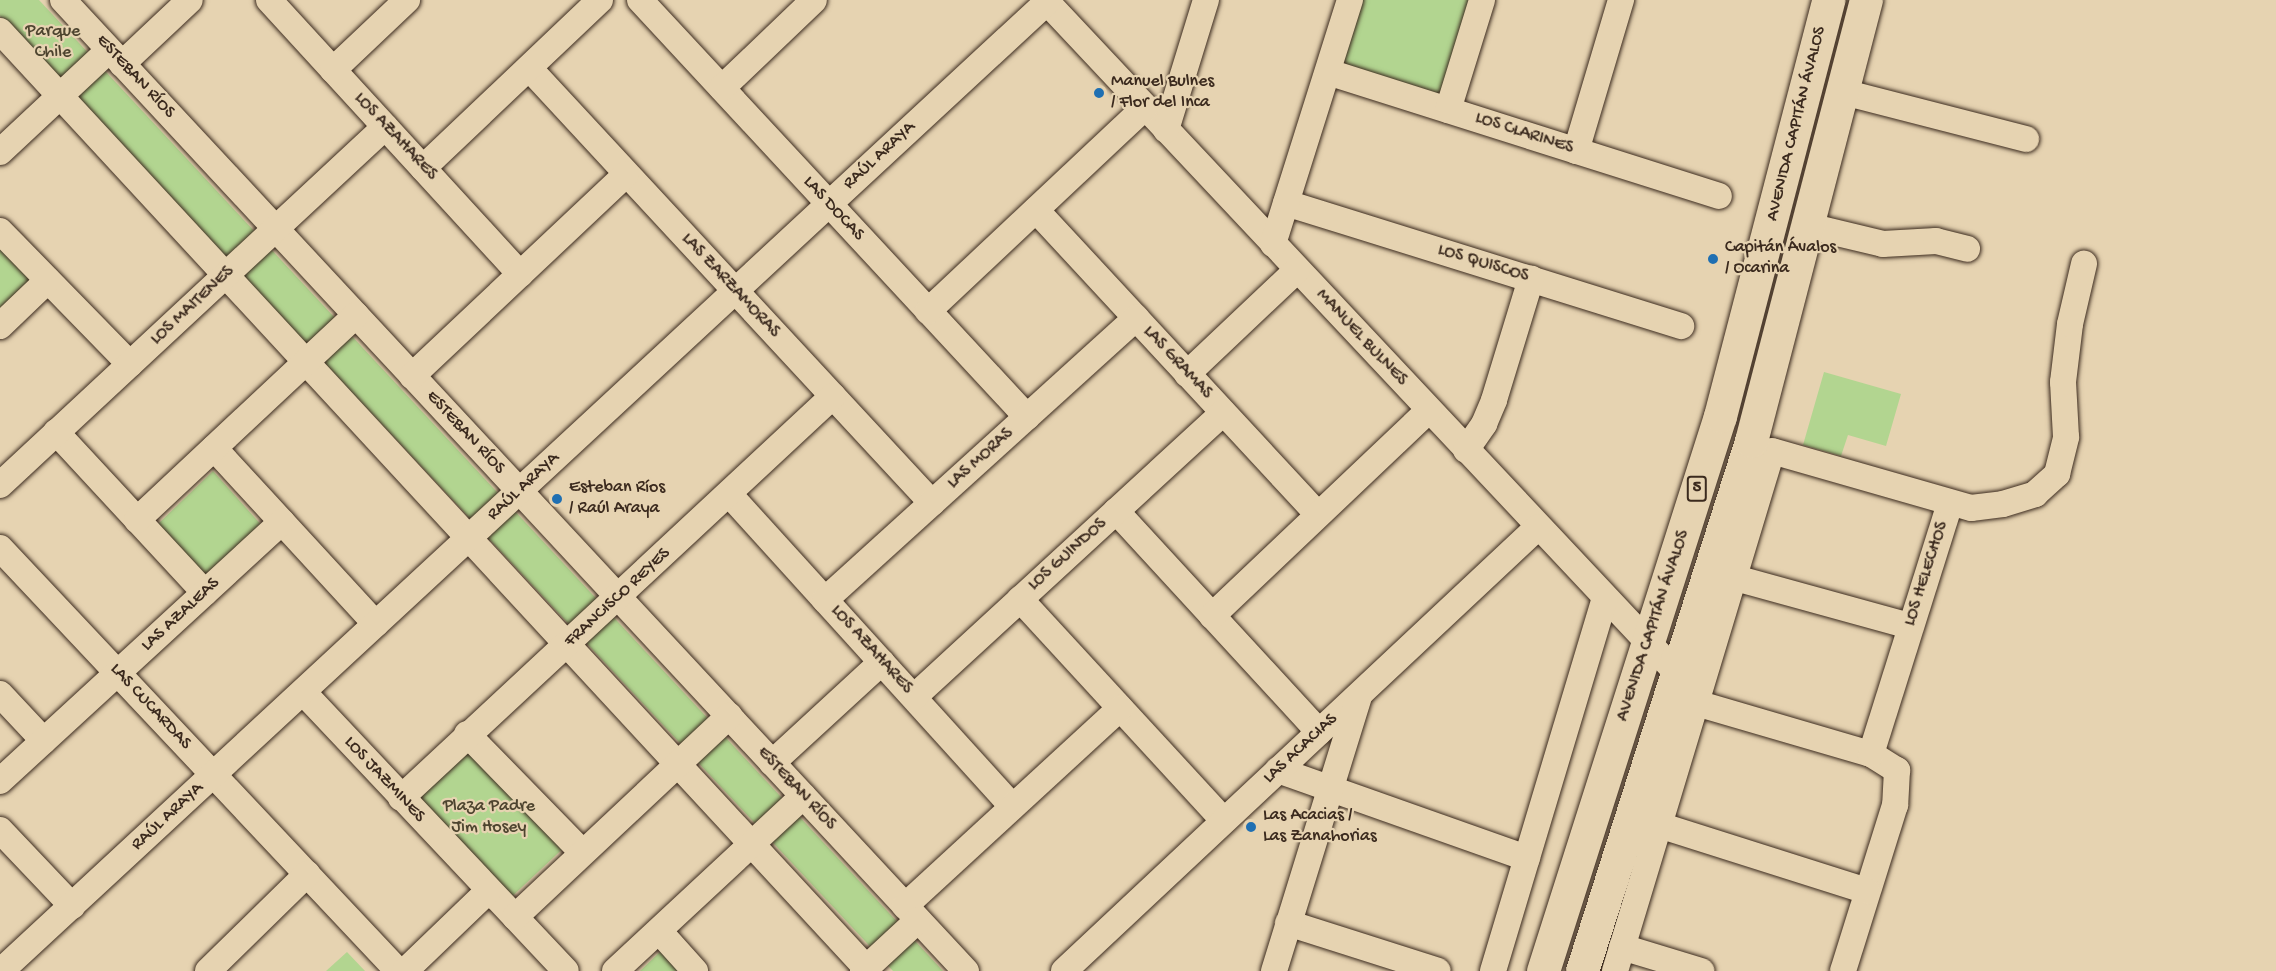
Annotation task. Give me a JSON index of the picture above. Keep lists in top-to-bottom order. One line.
{"streets":{"highway":["AVENIDA CAPITÁN ÁVALOS","5"],"street":["ESTEBAN RÍOS","LOS CLARINES","LOS AZAHARES","RAÚL ARAYA","LAS DOCAS","LOS QUISCOS","LAS ZARZAMORAS","LOS MAITENES","MANUEL BULNES","LAS GRAMAS","LAS MORAS","LOS GUINDOS","LOS HELECHOS","FRANCISCO REYES","LAS AZALEAS","LAS CUCARDAS","LAS ACACIAS","LOS JAZMINES"]},"crossings":[["ESTEBAN RÍOS","RAÚL ARAYA"],["ESTEBAN RÍOS","LOS MAITENES"],["ESTEBAN RÍOS","FRANCISCO REYES"],["AVENIDA CAPITÁN ÁVALOS","MANUEL BULNES"],["AVENIDA CAPITÁN ÁVALOS","LOS HELECHOS"],["LOS AZAHARES","LOS MAITENES"],["LOS AZAHARES","LAS MORAS"],["LOS AZAHARES","LOS GUINDOS"],["LOS AZAHARES","FRANCISCO REYES"],["RAÚL ARAYA","LAS DOCAS"],["RAÚL ARAYA","LAS ZARZAMORAS"],["RAÚL ARAYA","MANUEL BULNES"],["RAÚL ARAYA","LAS CUCARDAS"],["RAÚL ARAYA","LOS JAZMINES"],["LAS DOCAS","LAS MORAS"],["LAS ZARZAMORAS","LAS MORAS"],["LAS ZARZAMORAS","FRANCISCO REYES"],["MANUEL BULNES","LOS HELECHOS"],["MANUEL BULNES","LAS ACACIAS"],["LAS GRAMAS","LAS MORAS"],["LAS GRAMAS","LOS GUINDOS"],["FRANCISCO REYES","LOS JAZMINES"],["LAS AZALEAS","LAS CUCARDAS"]],"parks":["Parque Chile","Plaza Padre Jim Hosey"],"places":["Manuel Bulnes / Flor del Inca","Capitán Ávalos / Ocarina","Esteban Ríos / Raúl Araya","Las Acacias / Las Zanahorias"]}
